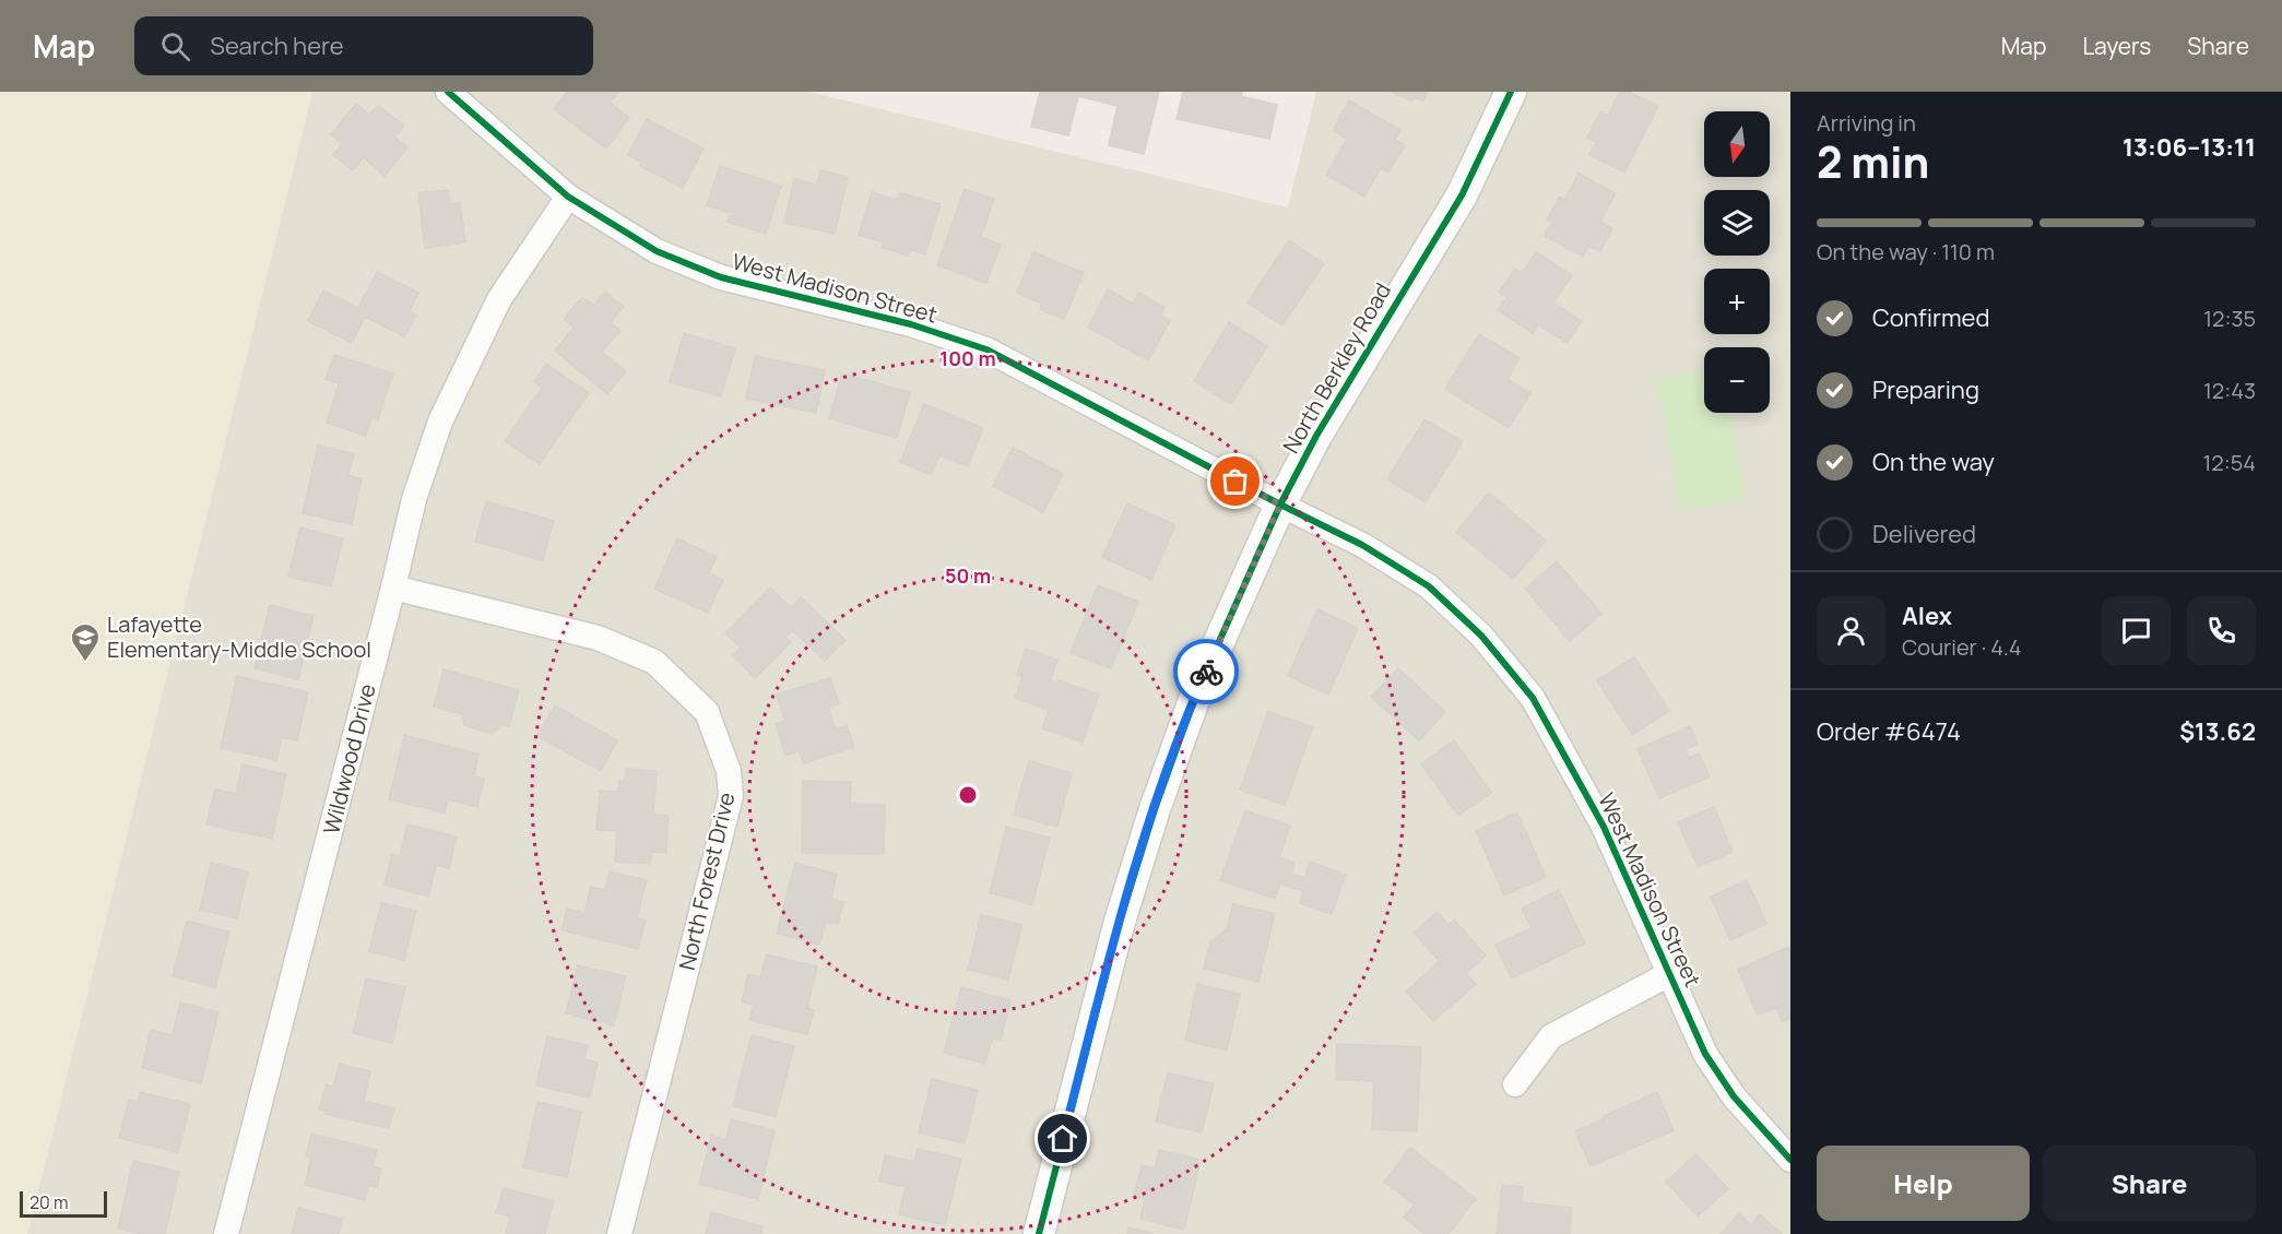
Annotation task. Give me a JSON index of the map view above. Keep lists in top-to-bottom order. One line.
{"streets":{"street":["West Madison Street","North Berkley Road","Wildwood Drive","North Forest Drive"]},"crossings":[["West Madison Street","North Berkley Road"],["West Madison Street","Wildwood Drive"],["Wildwood Drive","North Forest Drive"]],"places":{"school or university":["Lafayette Elementary-Middle School"]},"scale_bar":"20 m","north":"bottom","page":{"header":"Map","search":"Search here","nav":["Map","Layers","Share"],"heading":["2 min","Arriving in","13:06–13:11"],"panel":["Alex","Courier · 4.4","Order #6474","$13.62"],"map_buttons":["+","−"],"bar":"On the way · 110 m","list":[["Confirmed","12:35"],["Preparing","12:43"],["On the way","12:54"],"Delivered"],"buttons":["Help","Share"],"scale":"20 m"},"rings":["100 m","50 m"]}
